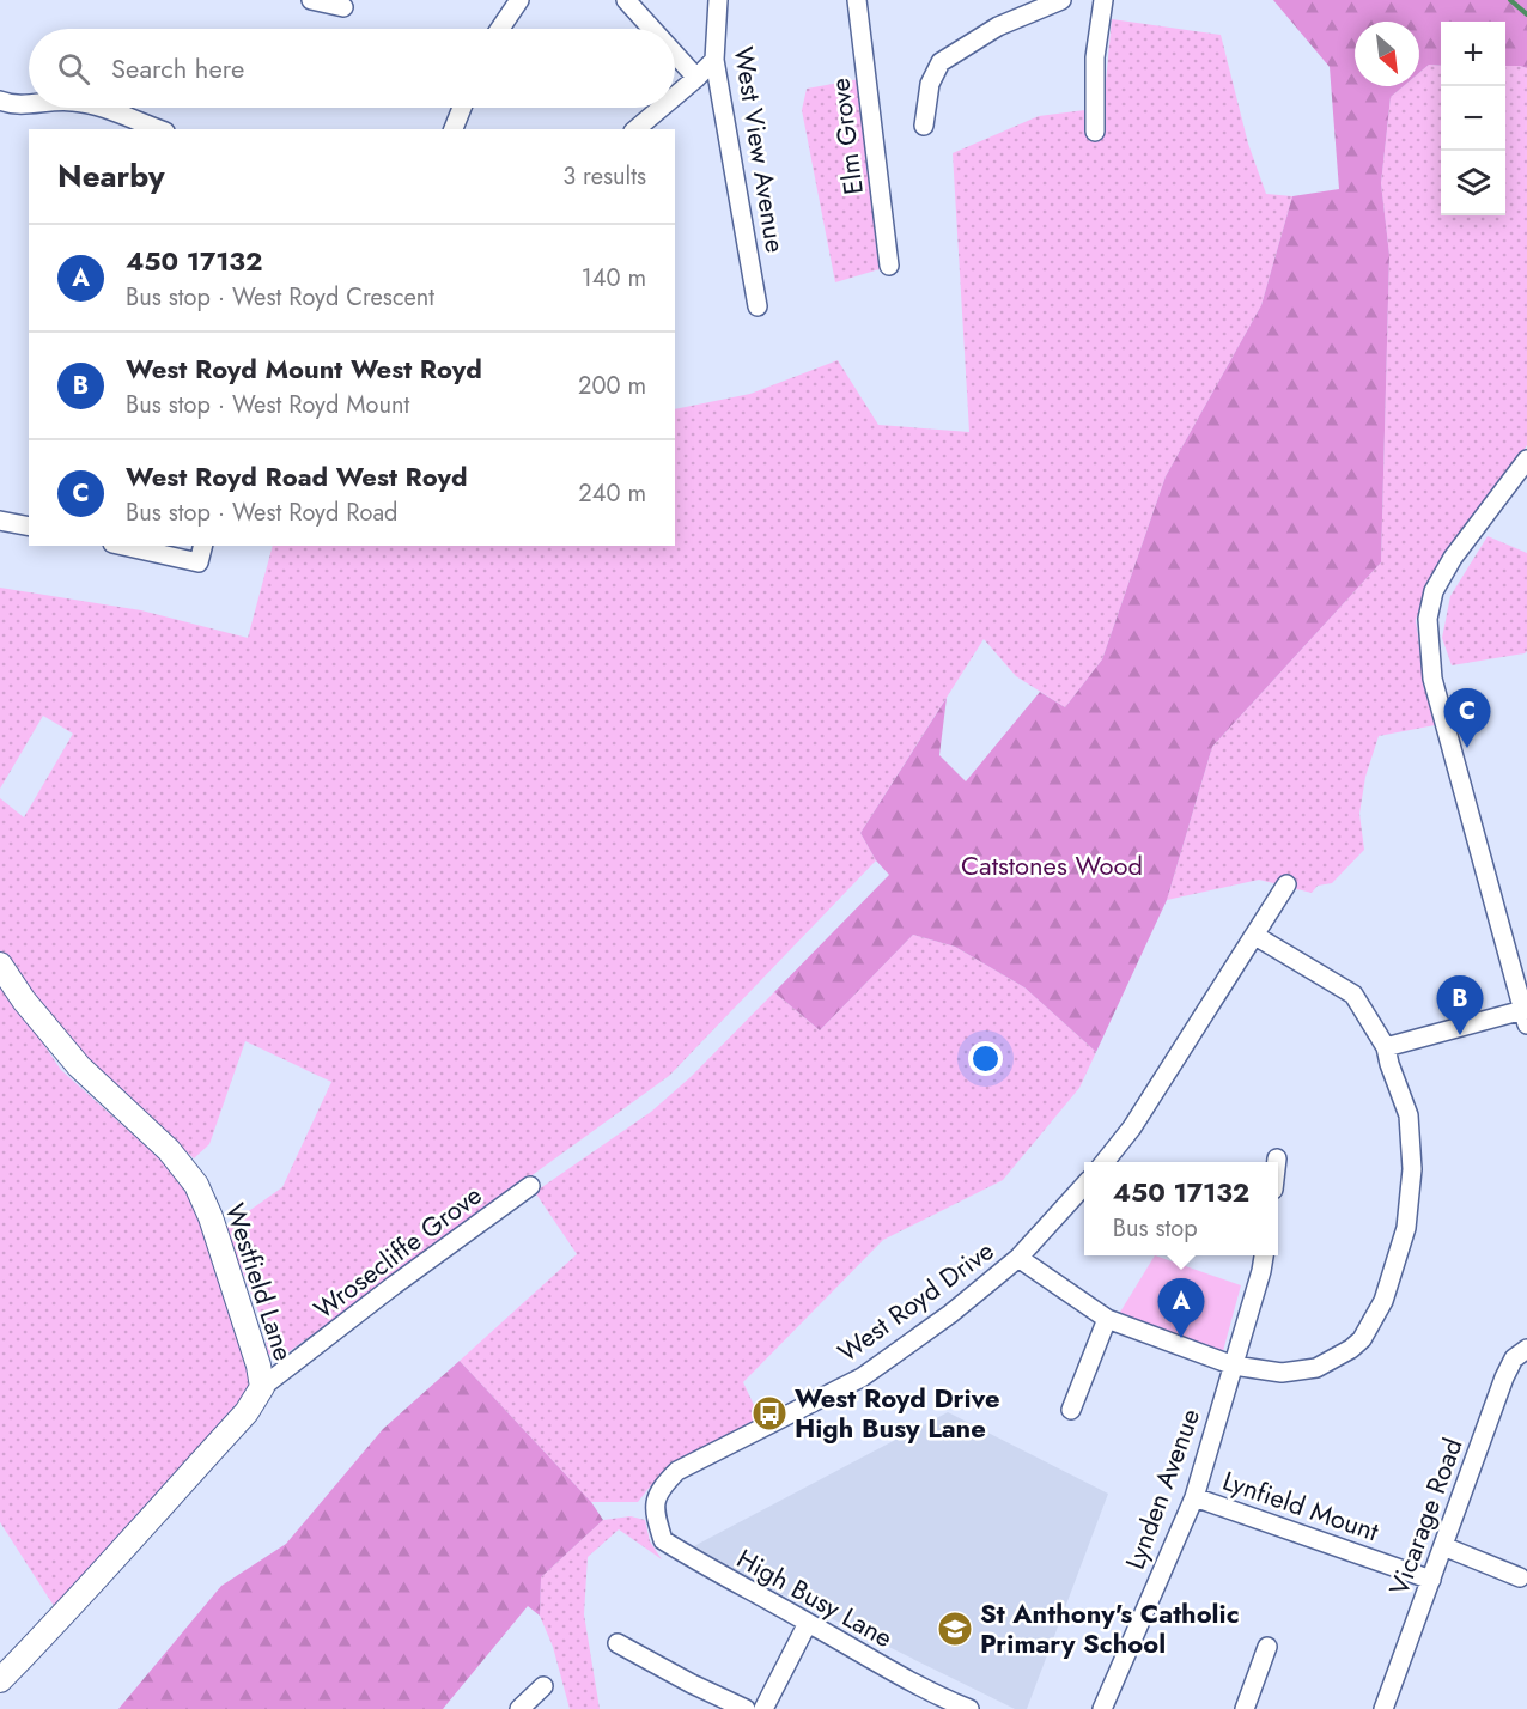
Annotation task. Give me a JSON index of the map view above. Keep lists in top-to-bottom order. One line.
{"streets":{"street":["Elm Grove","West View Avenue","Wrosecliffe Grove","Westfield Lane","West Royd Drive","Lynden Avenue","Lynfield Mount","Vicarage Road","High Busy Lane"]},"crossings":[["Wrosecliffe Grove","Westfield Lane"],["West Royd Drive","High Busy Lane"],["Lynden Avenue","Lynfield Mount"],["Lynfield Mount","Vicarage Road"]],"parks":["Catstones Wood"],"places":{"bus stop":["West Royd Drive High Busy Lane"],"school or university":["St Anthony's Catholic Primary School"]},"north":"bottom right","page":{"map_buttons":["+","−"],"search":"Search here","heading":["Nearby","3 results"],"list":[{"mark":"A","name":"450 17132","note":"Bus stop · West Royd Crescent","value":"140 m"},{"mark":"B","name":"West Royd Mount West Royd","note":"Bus stop · West Royd Mount","value":"200 m"},{"mark":"C","name":"West Royd Road West Royd","note":"Bus stop · West Royd Road","value":"240 m"}],"pins":["C","B","A"],"popup":["450 17132","Bus stop"]}}
